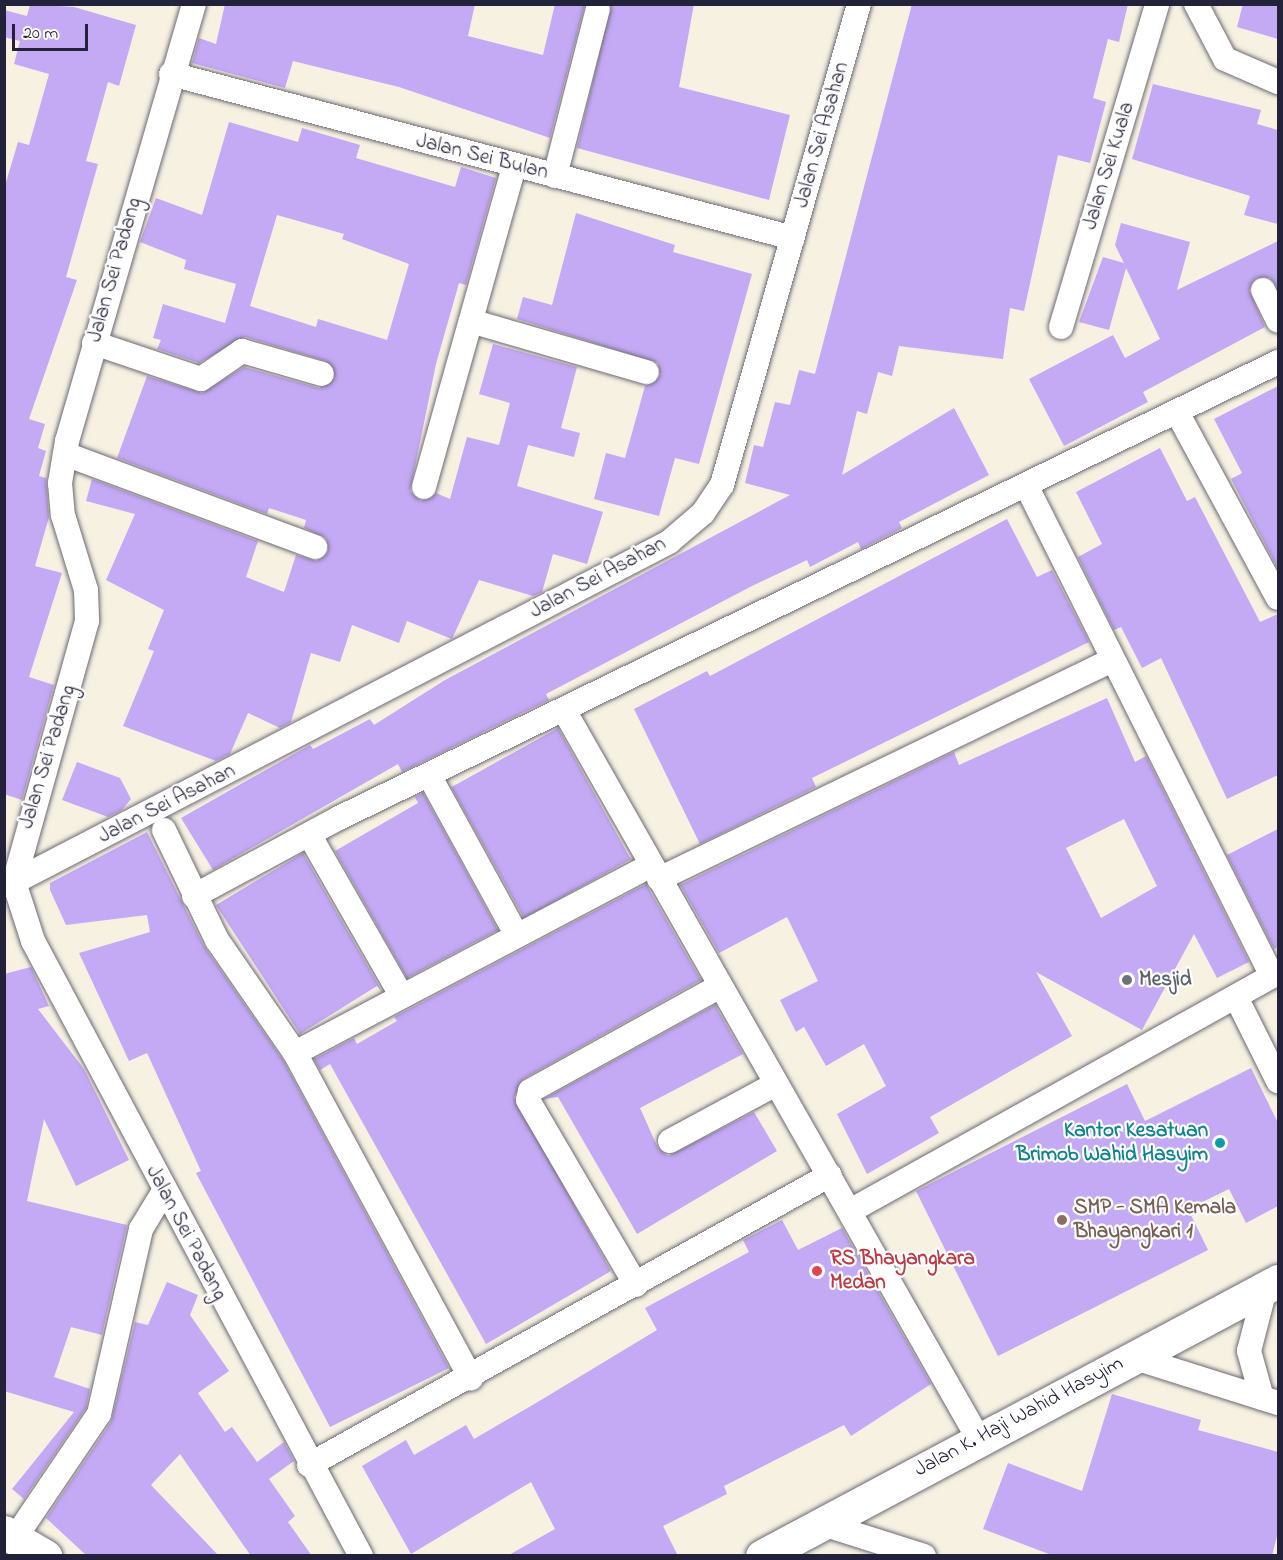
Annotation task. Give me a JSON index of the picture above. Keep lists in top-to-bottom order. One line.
{"streets":{"street":["Jalan Sei Asahan","Jalan Sei Bulan","Jalan Sei Kuala","Jalan Sei Padang","Jalan K. Haji Wahid Hasyim"]},"crossings":[["Jalan Sei Asahan","Jalan Sei Bulan"],["Jalan Sei Asahan","Jalan Sei Padang"],["Jalan Sei Bulan","Jalan Sei Padang"]],"places":["Mesjid","Kantor Kesatuan Brimob Wahid Hasyim","SMP - SMA Kemala Bhayangkari 1","RS Bhayangkara Medan"],"scale_bar":"20 m"}
